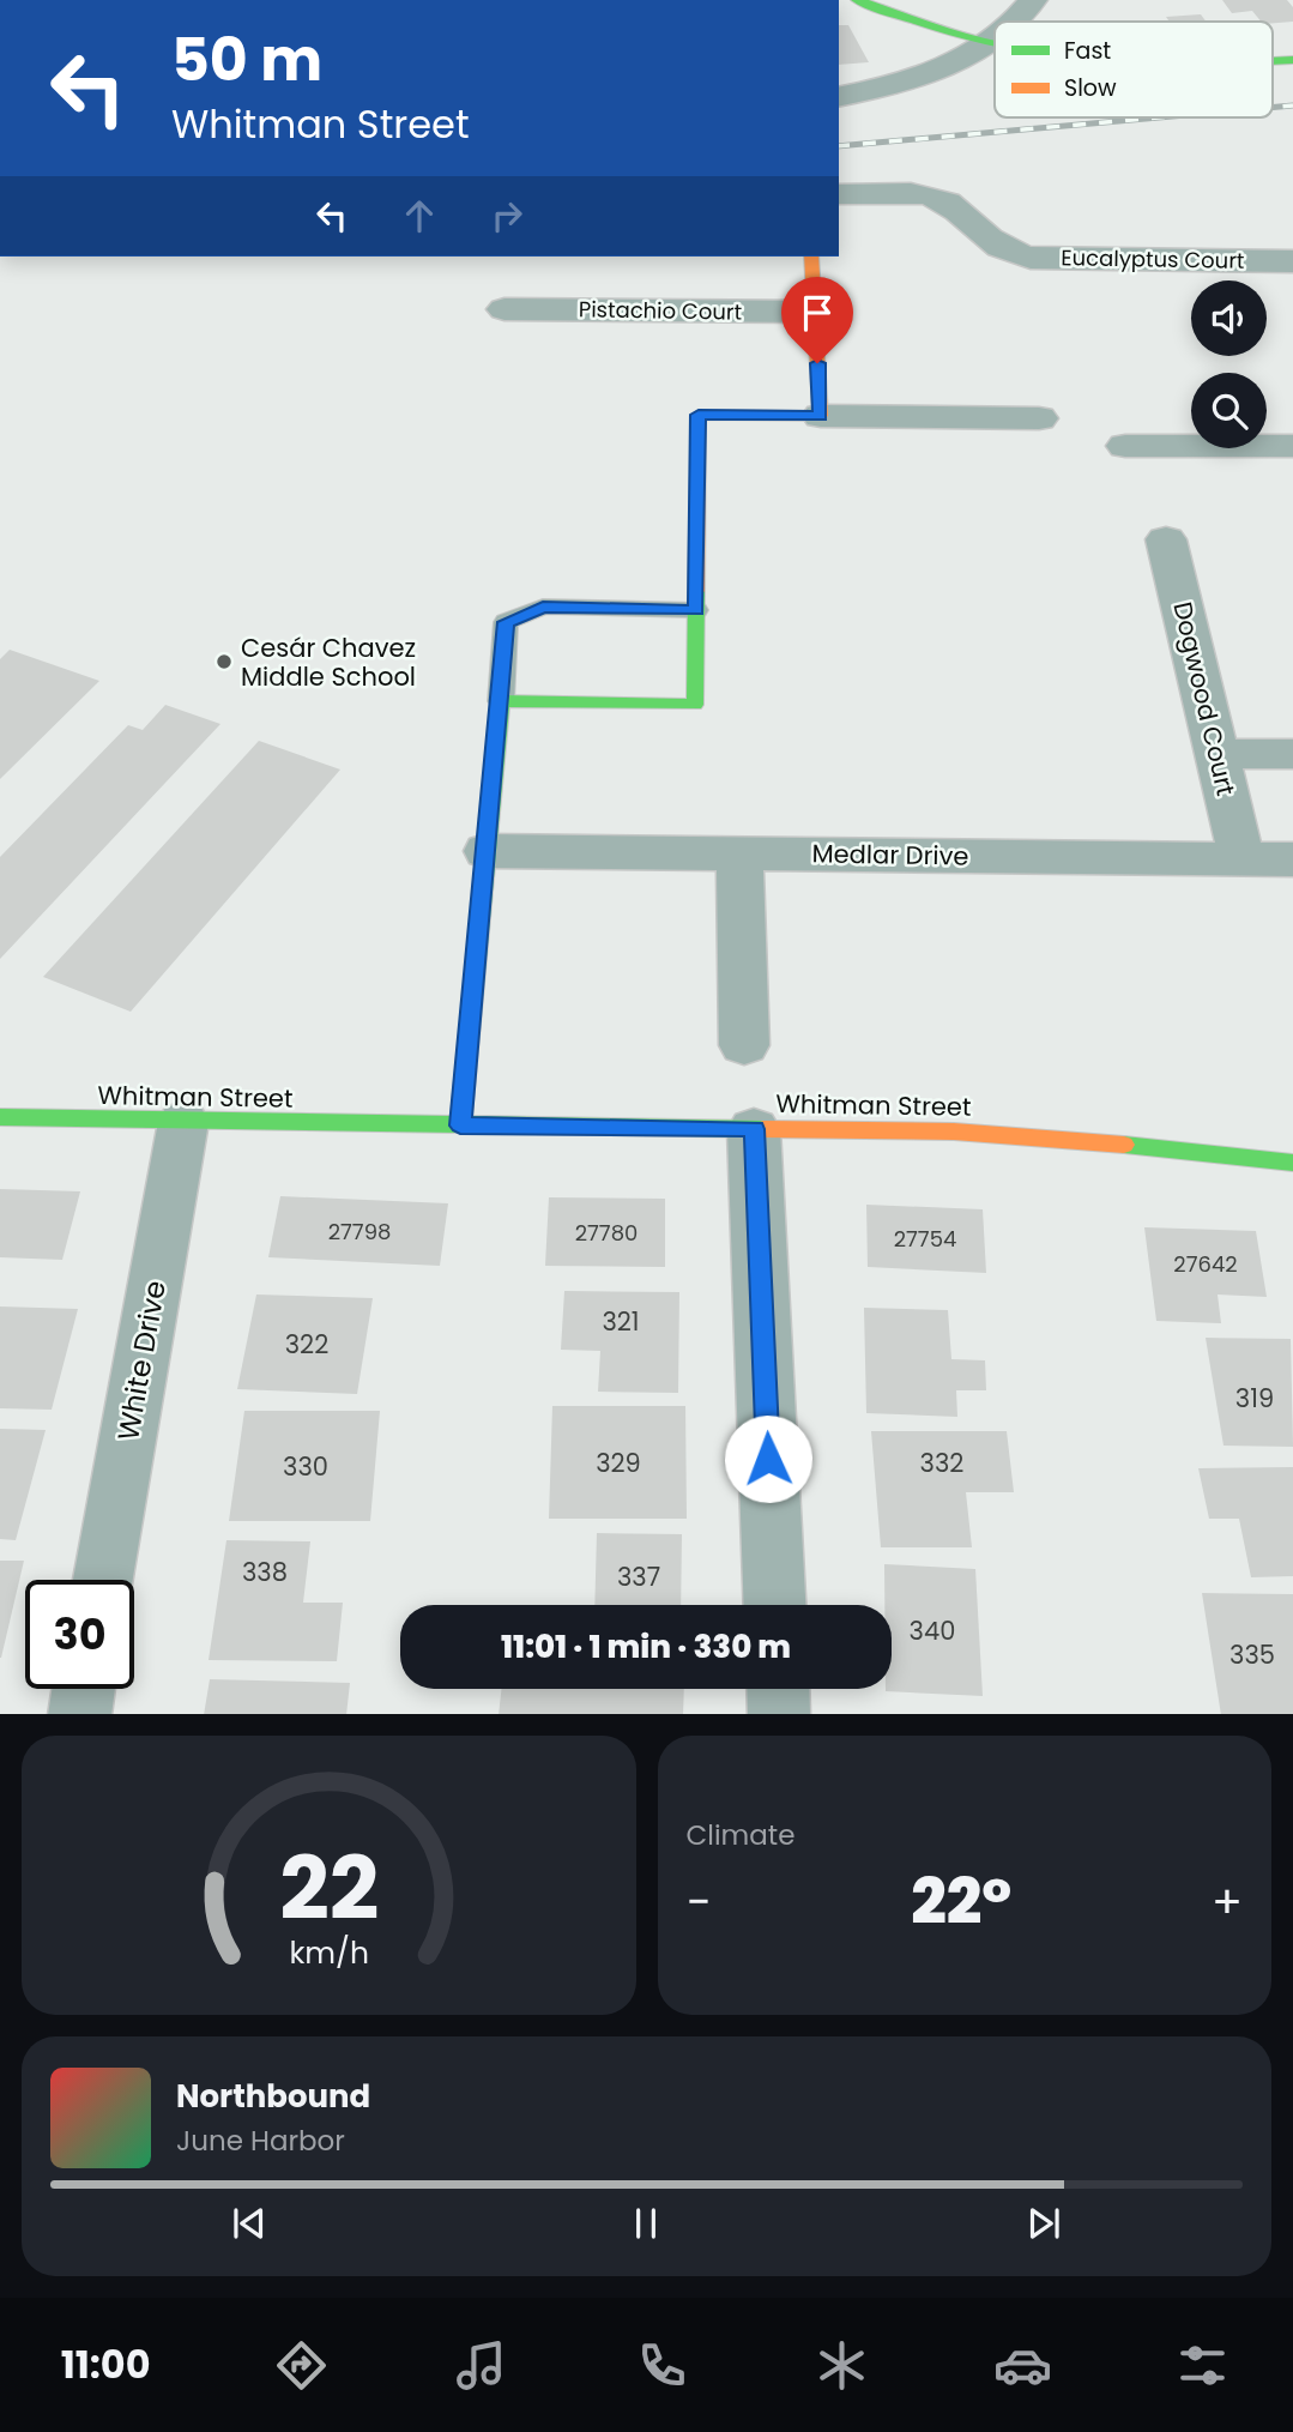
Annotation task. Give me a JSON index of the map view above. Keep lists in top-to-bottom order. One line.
{"streets":{"street":["Eucalyptus Court","Pistachio Court","Dogwood Court","Medlar Drive","Whitman Street","White Drive"]},"crossings":[["Dogwood Court","Medlar Drive"],["Whitman Street","White Drive"]],"places":["Cesár Chavez Middle School"],"house_numbers":["27798","27780","27754","27642","321","322","319","329","332","330","338","337","340","335"],"legend":["Fast","Slow"],"page":{"turn":["50 m","Whitman Street"],"limit":"30","trip":"11:01 · 1 min · 330 m","tile":"Climate","heat":["−","22°","+"],"song":["Northbound","June Harbor"],"tabs":"11:00","gauge":["22","km/h"]}}
